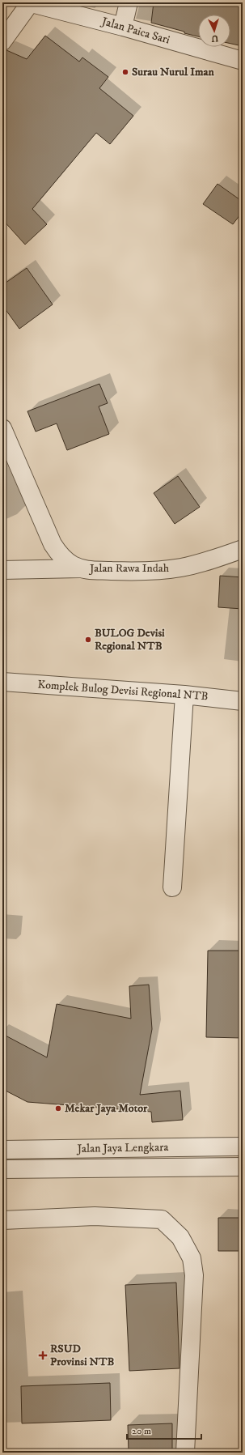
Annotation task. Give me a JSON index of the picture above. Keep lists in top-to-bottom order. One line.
{"streets":{"street":["Jalan Paica Sari","Jalan Rawa Indah","Komplek Bulog Devisi Regional NTB","Jalan Jaya Lengkara"]},"places":{"other":["Surau Nurul Iman","BULOG Devisi Regional NTB","Mekar Jaya Motor"],"health":["RSUD Provinsi NTB"]},"scale_bar":"20 m","north":"bottom"}
